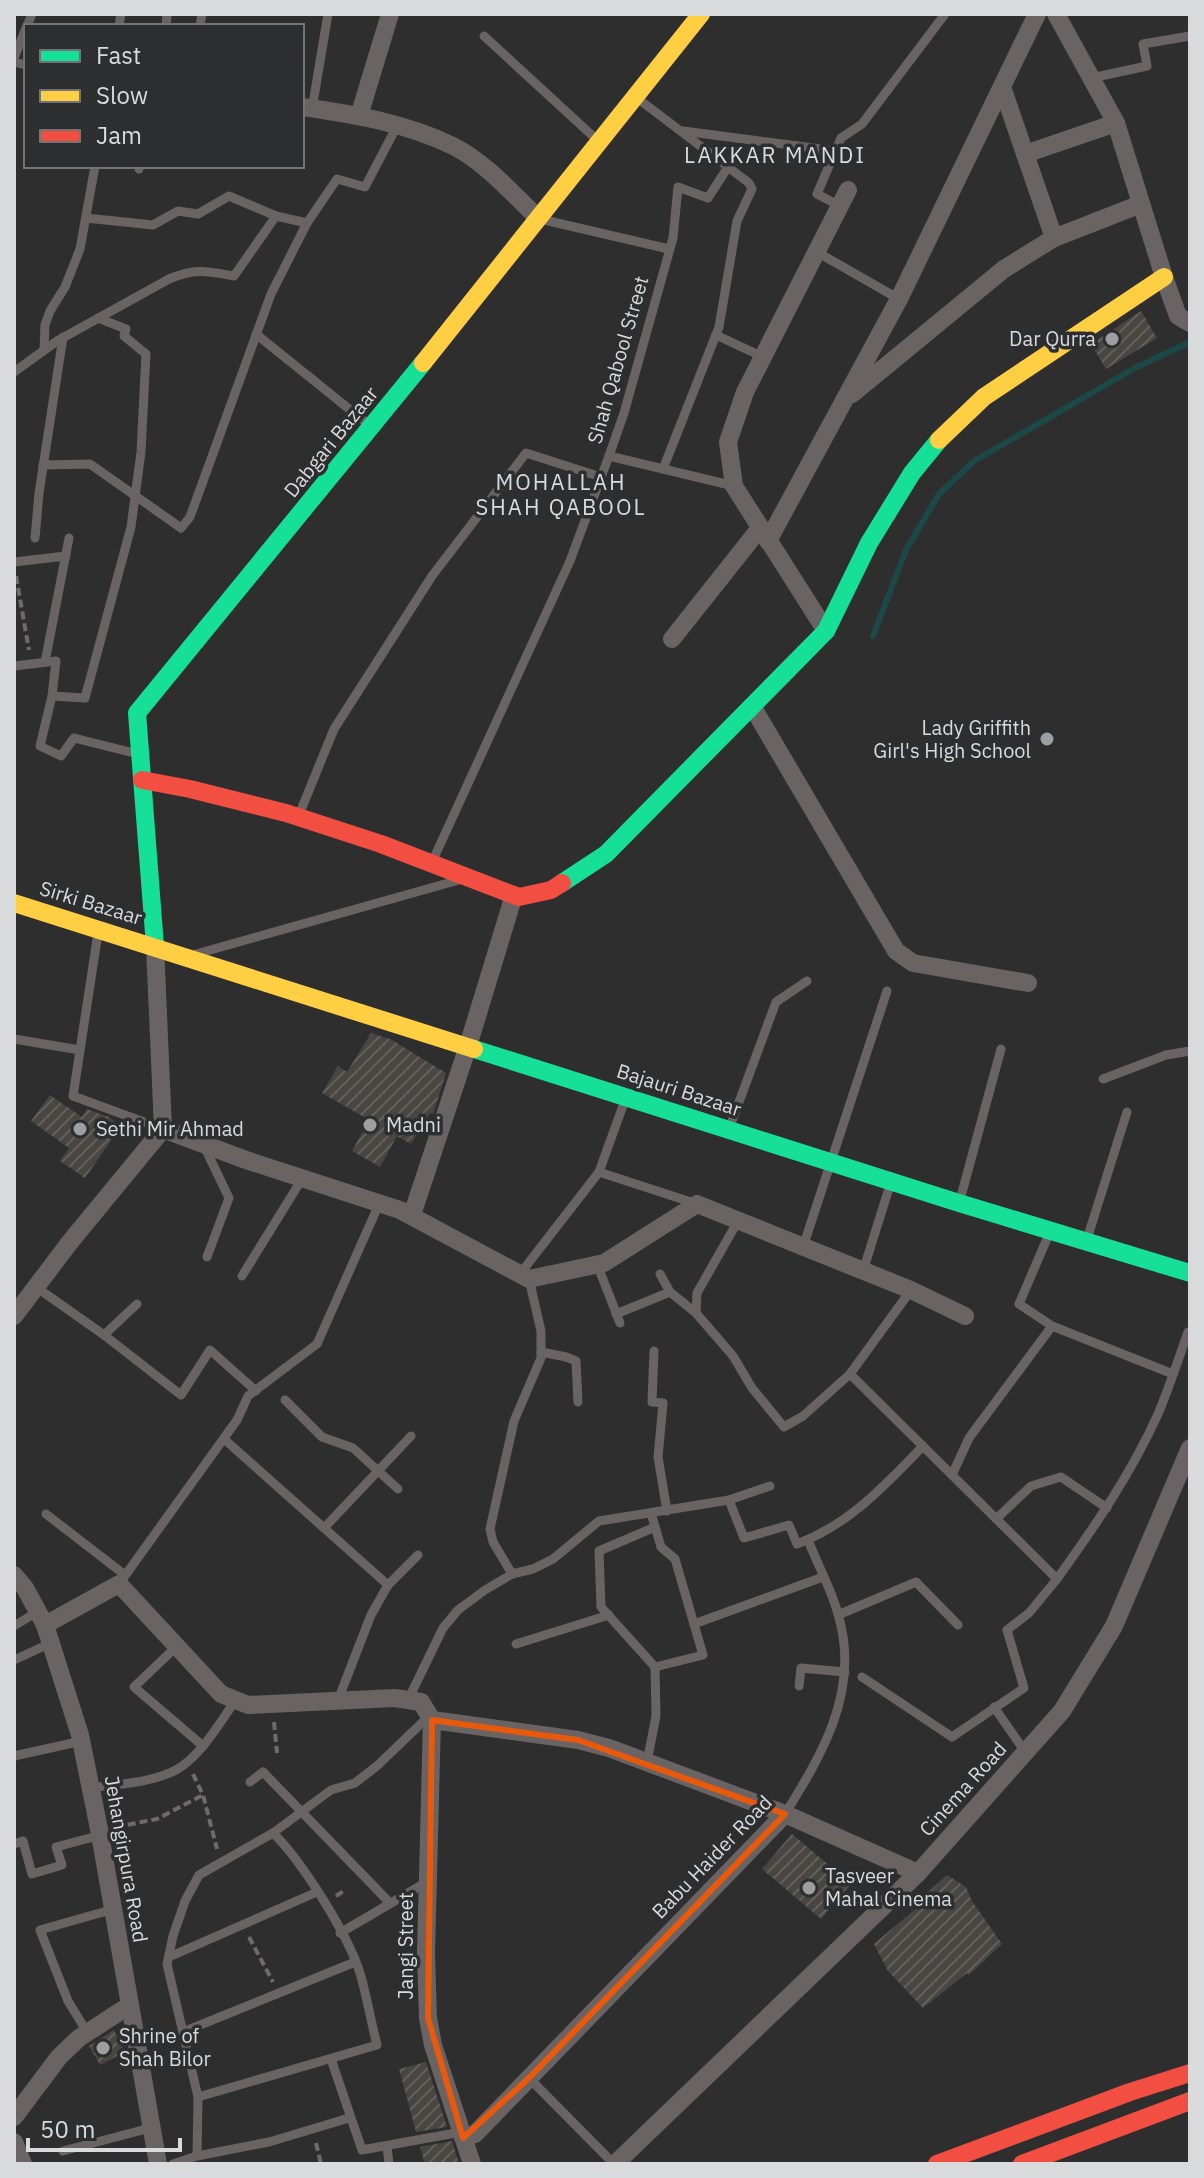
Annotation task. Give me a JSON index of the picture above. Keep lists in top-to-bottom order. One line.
{"streets":{"street":["Dabgari Bazaar","Sirki Bazaar","Bajauri Bazaar","Cinema Road","Babu Haider Road","Jehangirpura Road","Jangi Street"],"lane":["Shah Qabool Street"]},"crossings":[["Dabgari Bazaar","Sirki Bazaar"],["Dabgari Bazaar","Bajauri Bazaar"],["Sirki Bazaar","Bajauri Bazaar"],["Babu Haider Road","Jangi Street"]],"districts":["LAKKAR MANDI","MOHALLAH SHAH QABOOL"],"places":["Dar Qurra","Lady Griffith Girl's High School","Madni","Sethi Mir Ahmad","Tasveer Mahal Cinema","Shrine of Shah Bilor"],"legend":["Fast","Slow","Jam"],"scale_bar":"50 m"}
